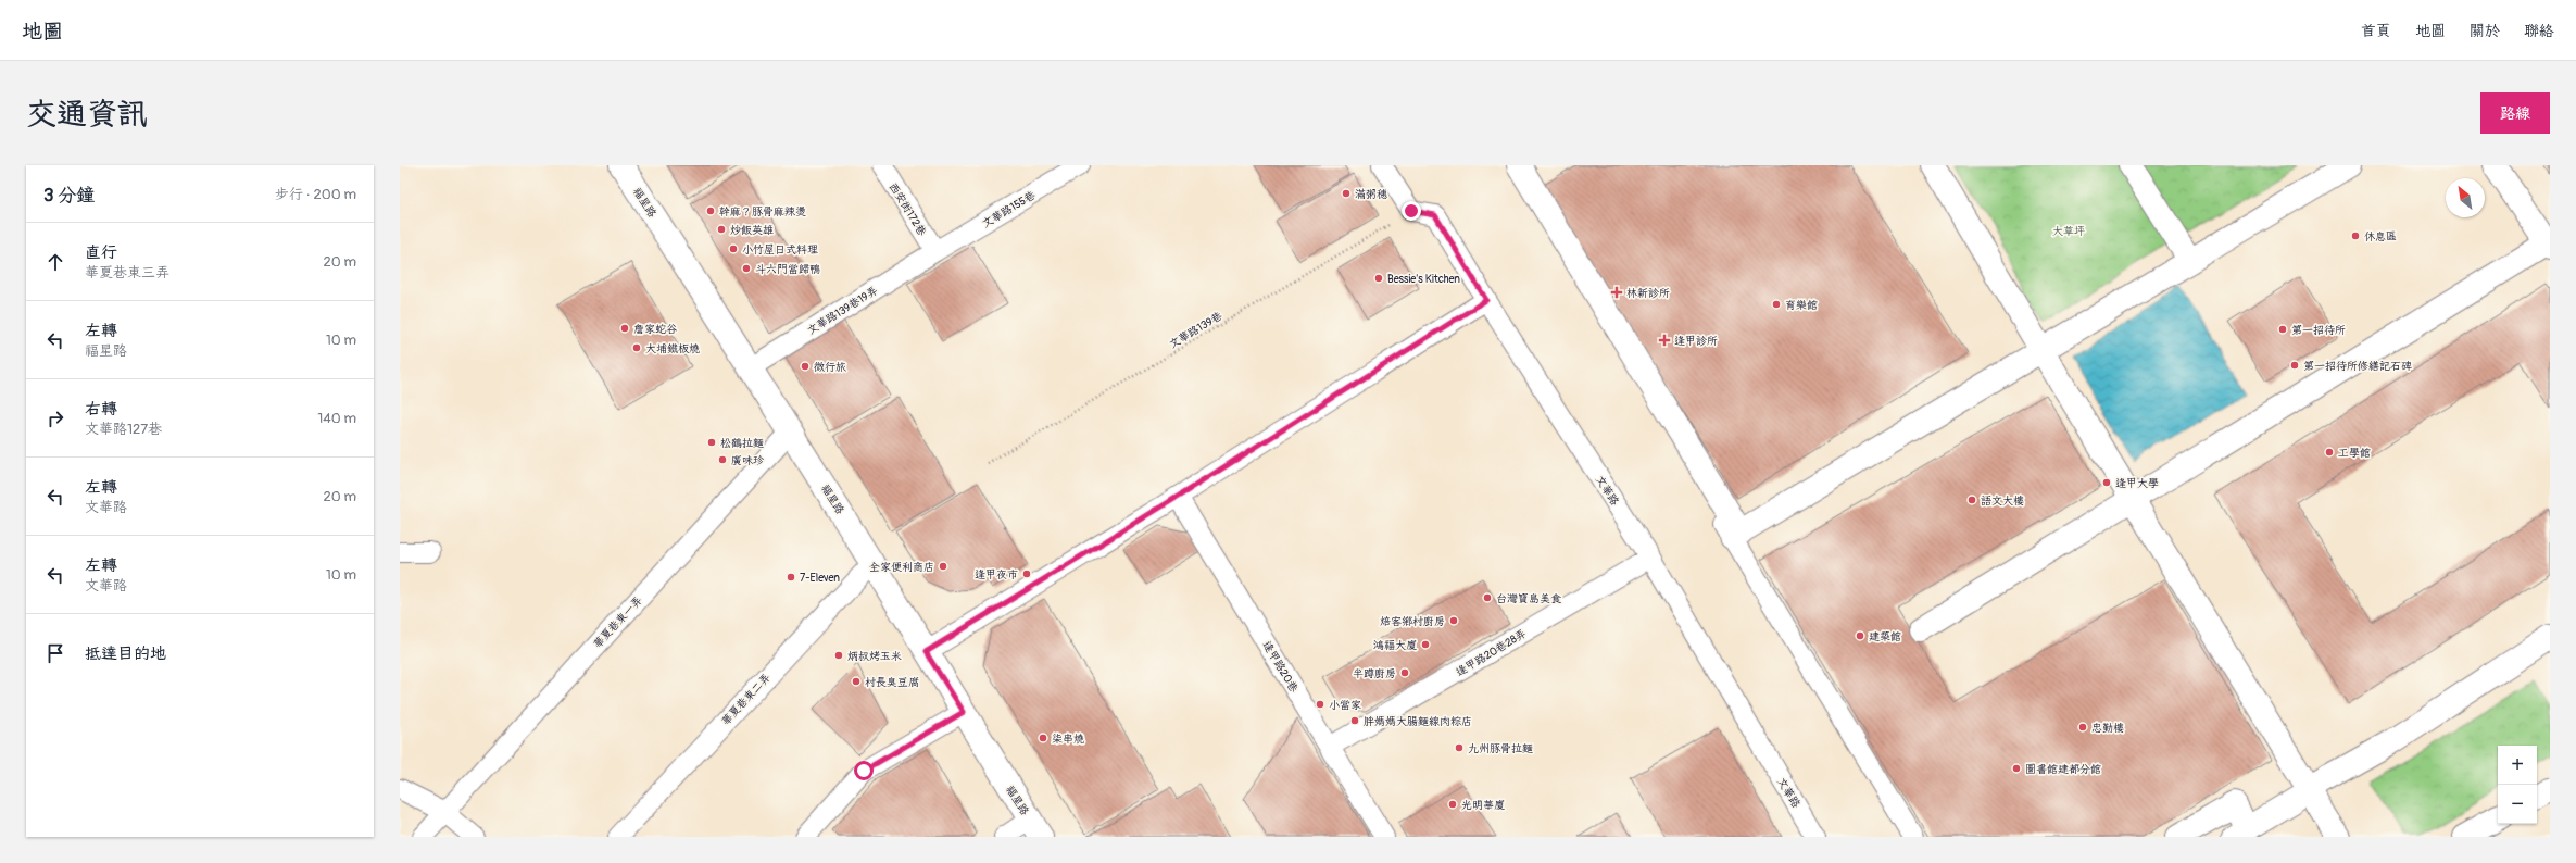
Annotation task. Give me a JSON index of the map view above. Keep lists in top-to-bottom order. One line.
{"streets":{"street":["福星路"],"lane":["西安街172巷","文華路155巷","文華路139巷19弄","文華路","華夏巷東一弄","逢甲路20巷28弄","逢甲路20巷","華夏巷東二弄"],"path":["文華路139巷"]},"crossings":[["福星路","文華路139巷19弄"],["福星路","華夏巷東一弄"],["福星路","華夏巷東二弄"],["西安街172巷","文華路155巷"],["西安街172巷","文華路139巷19弄"],["文華路155巷","文華路139巷19弄"],["文華路139巷","文華路"],["文華路","逢甲路20巷28弄"],["逢甲路20巷28弄","逢甲路20巷"]],"parks":["大草坪"],"places":{"other":["滿粥穗","幹麻？豚骨麻辣燙","炒飯英雄","休息區","小竹屋日式料理","斗六門當歸鴨","Bessie's Kitchen","育樂館","詹家蛇谷","第一招待所","大埔鐵板燒","第一招待所修繕記石碑","微行旅","松鶴拉麵","工學館","廣味珍","逢甲大學","語文大樓","全家便利商店","逢甲夜市","7-Eleven","台灣寶島美食","焙客鄉村廚房","建築館","鴻福大廈","炳叔烤玉米","半蹲廚房","村長臭豆腐","小當家","胖媽媽大腸麵線肉粽店","忠勤樓","柒串燒","九州豚骨拉麵","圖書館建都分館","光明華廈"],"health":["林新診所","逢甲診所"]},"north":"top left","page":{"header":"地圖","nav":["首頁","地圖","關於","聯絡"],"title":"交通資訊","buttons":"路線","heading":["3 分鐘","步行 · 200 m"],"list":[["直行","華夏巷東三弄","20 m"],["左轉","福星路","10 m"],["右轉","文華路127巷","140 m"],["左轉","文華路","20 m"],["左轉","文華路","10 m"],"抵達目的地"],"map_buttons":["+","−"]}}
